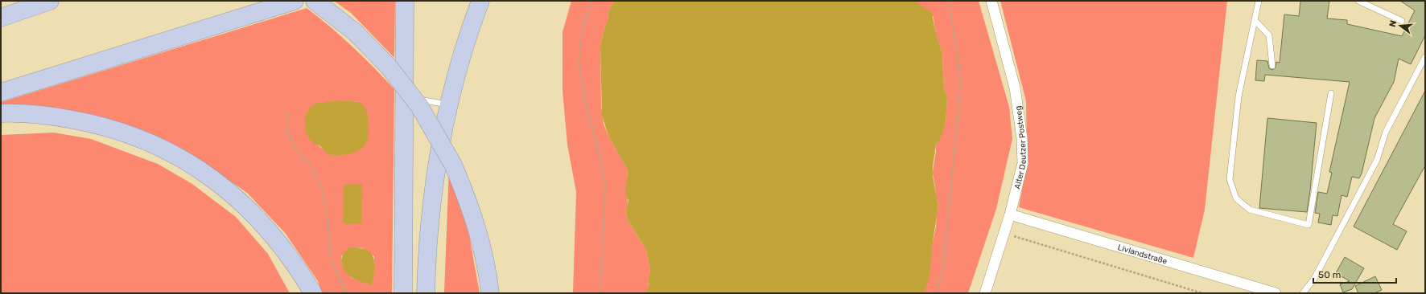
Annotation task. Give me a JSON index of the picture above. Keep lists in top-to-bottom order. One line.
{"streets":{"street":["Alter Deutzer Postweg","Livlandstraße"]},"crossings":[["Alter Deutzer Postweg","Livlandstraße"]],"scale_bar":"50 m","north":"left"}
